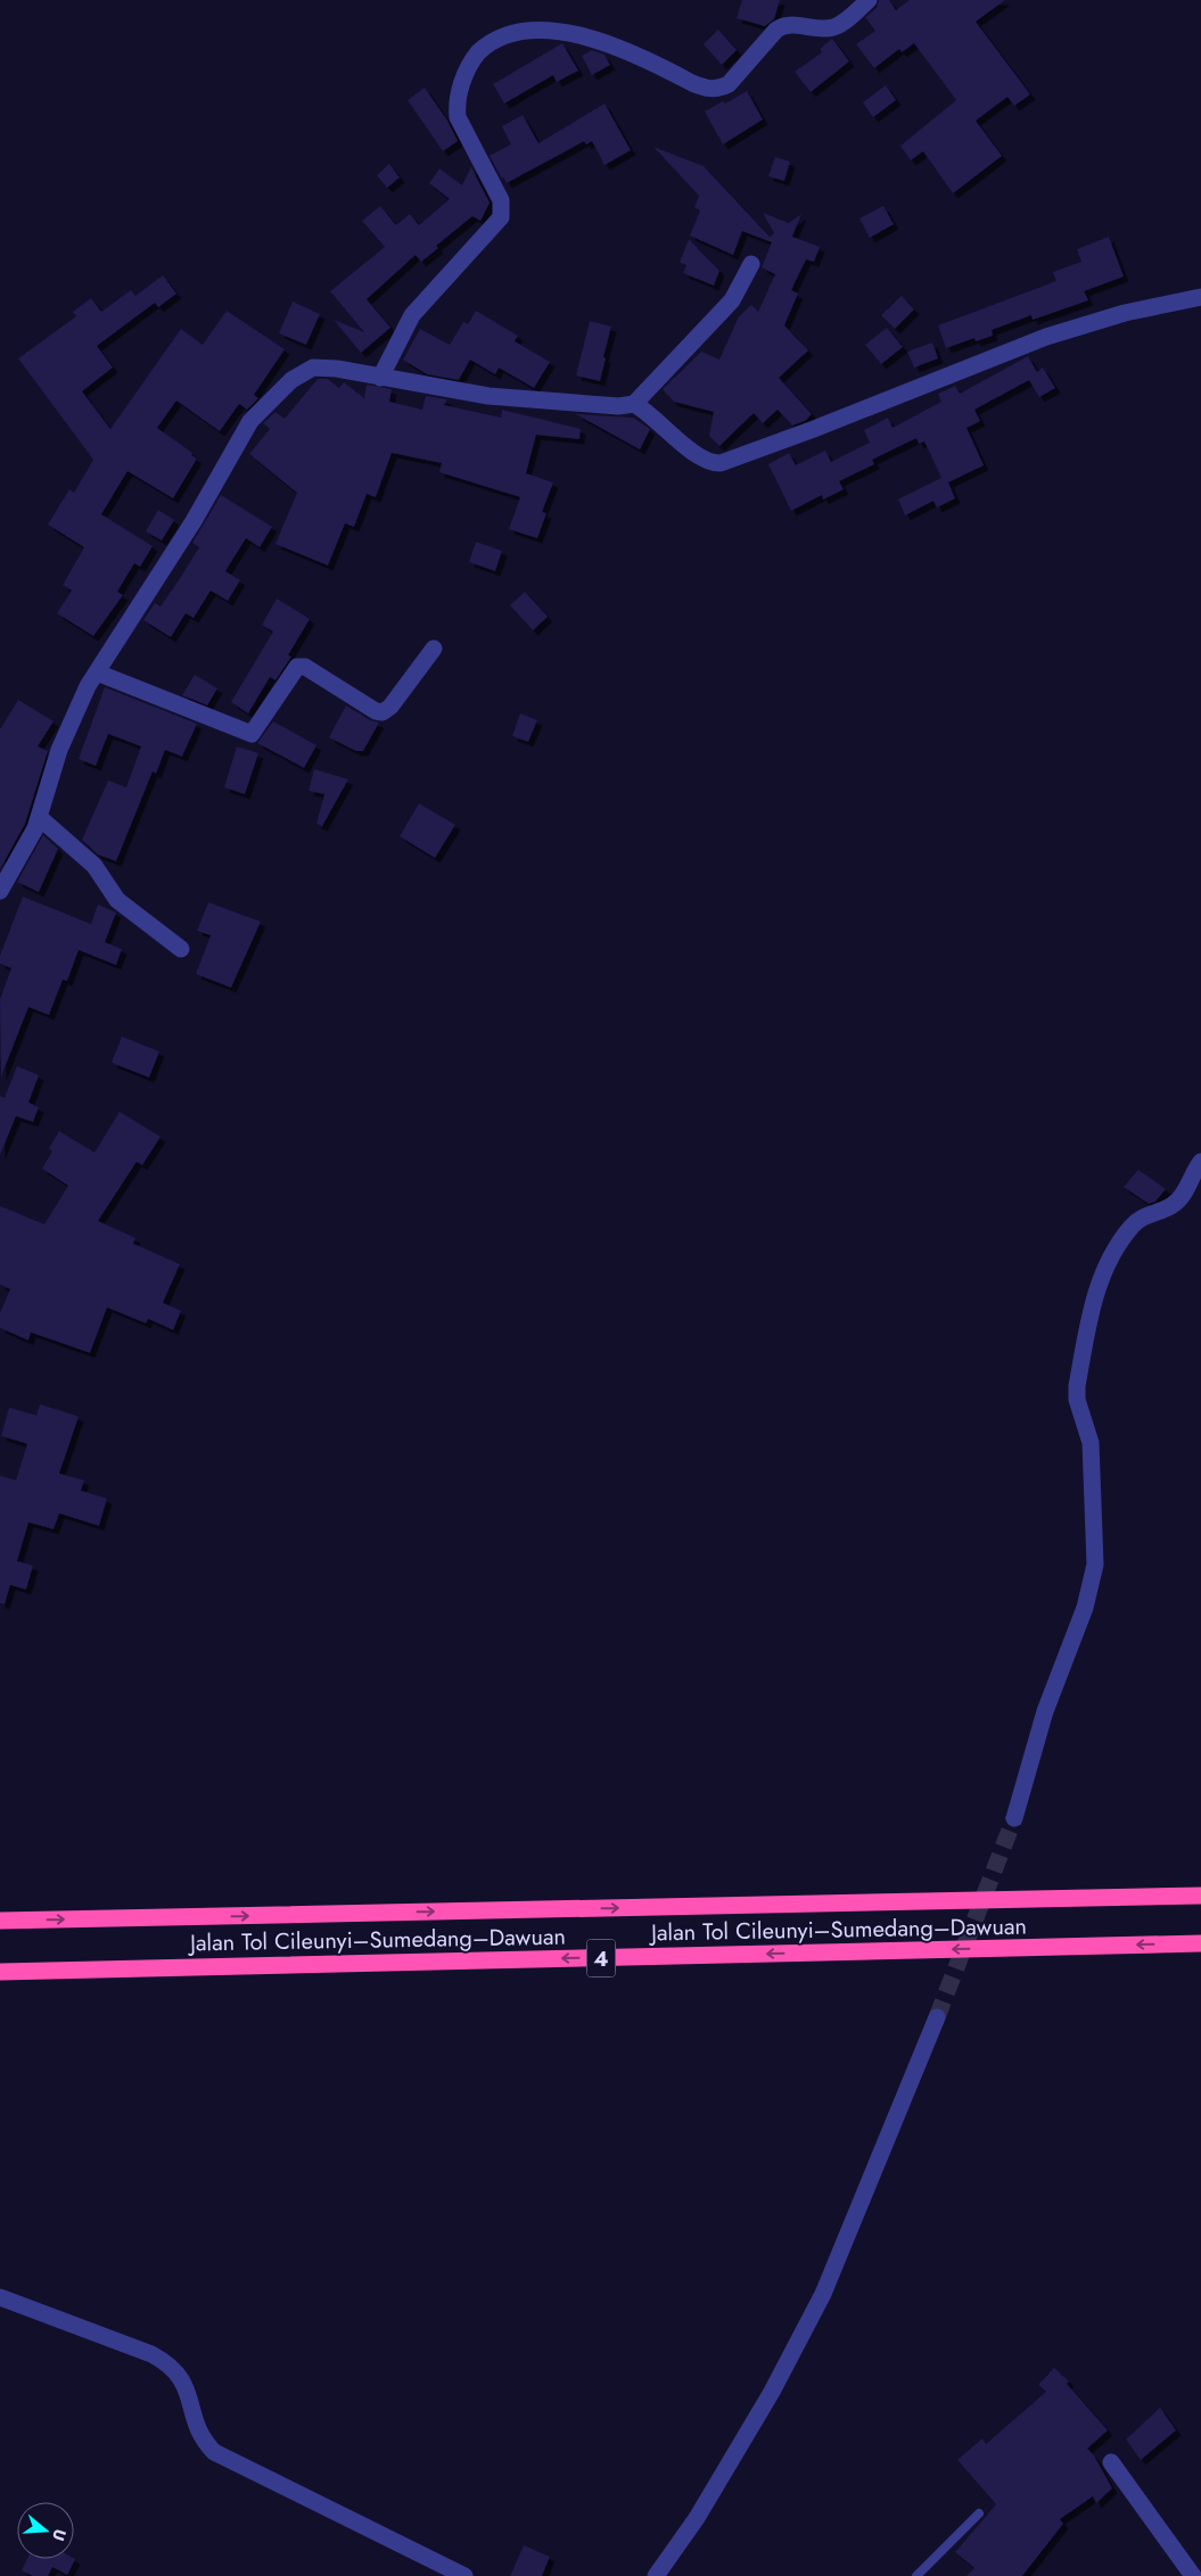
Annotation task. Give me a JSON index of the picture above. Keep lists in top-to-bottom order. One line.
{"streets":{"highway":["Jalan Tol Cileunyi–Sumedang–Dawuan","4"]},"north":"right"}
